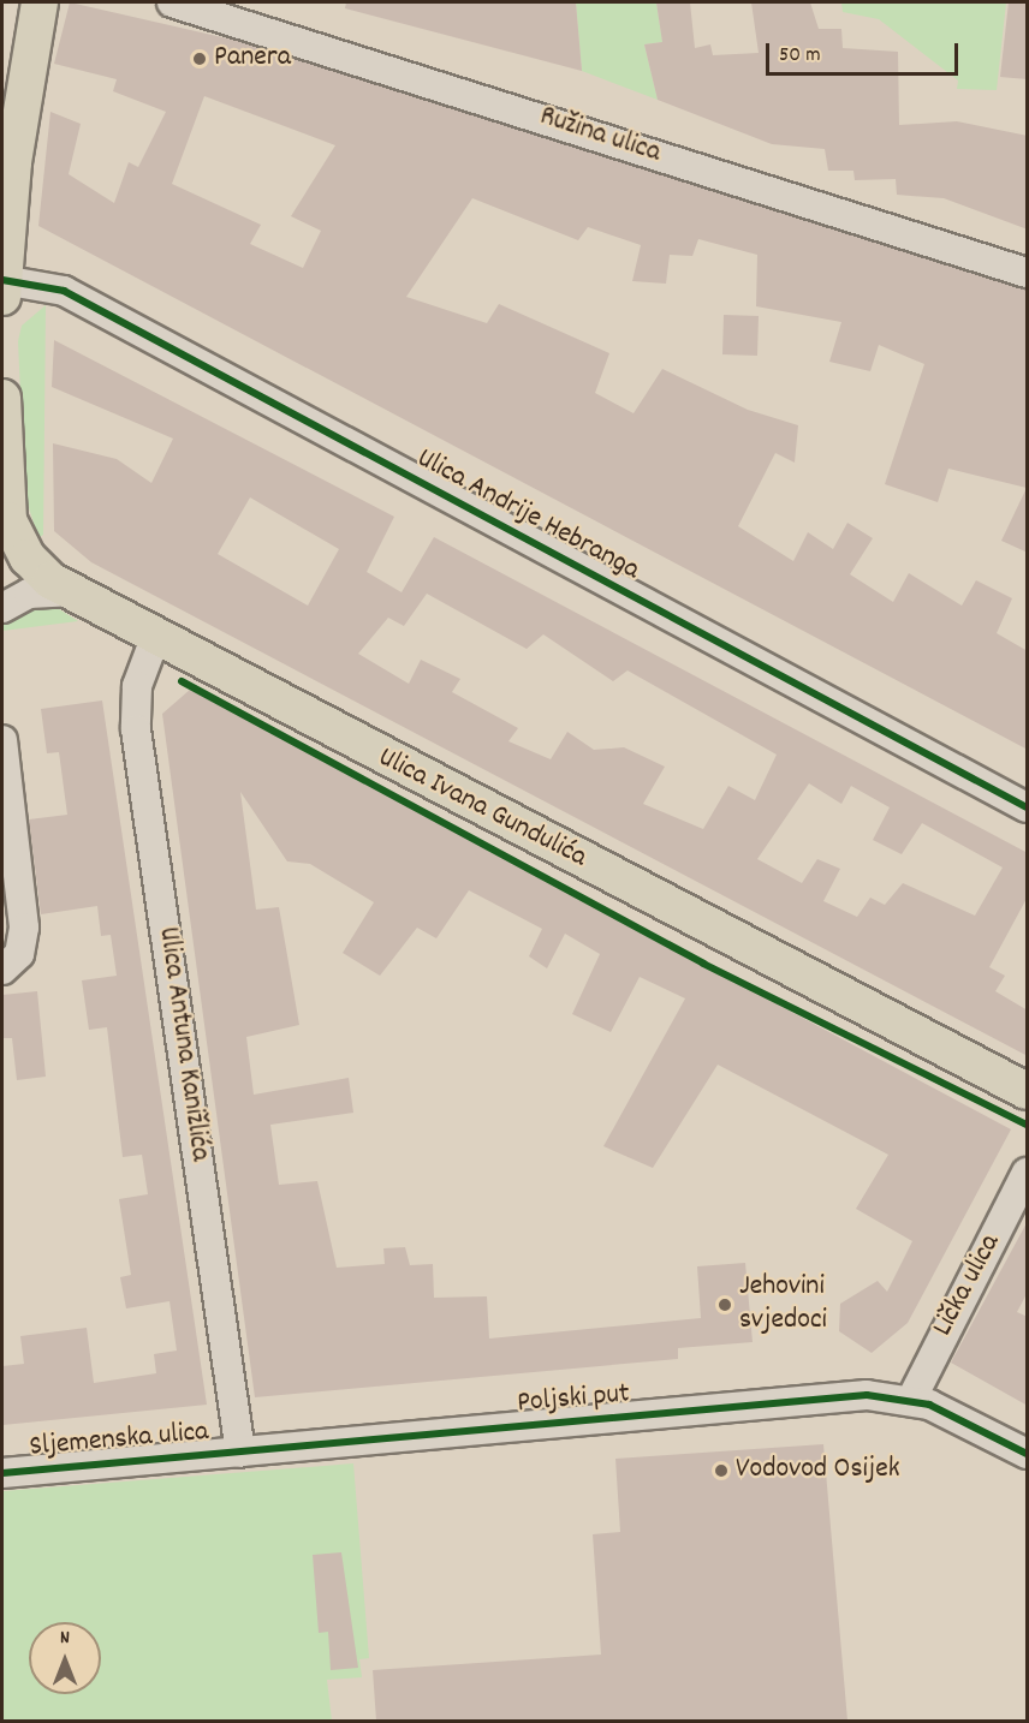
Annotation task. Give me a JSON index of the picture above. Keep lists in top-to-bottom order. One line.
{"streets":{"main road":["Ulica Ivana Gundulića"],"street":["Ružina ulica","Ulica Andrije Hebranga","Ulica Antuna Kanižlića","Lička ulica","Poljski put","Sljemenska ulica"]},"crossings":[["Ulica Ivana Gundulića","Ulica Antuna Kanižlića"],["Ulica Antuna Kanižlića","Poljski put"],["Ulica Antuna Kanižlića","Sljemenska ulica"],["Lička ulica","Poljski put"],["Poljski put","Sljemenska ulica"]],"places":["Panera","Jehovini svjedoci","Vodovod Osijek"],"scale_bar":"50 m","north":"top"}
